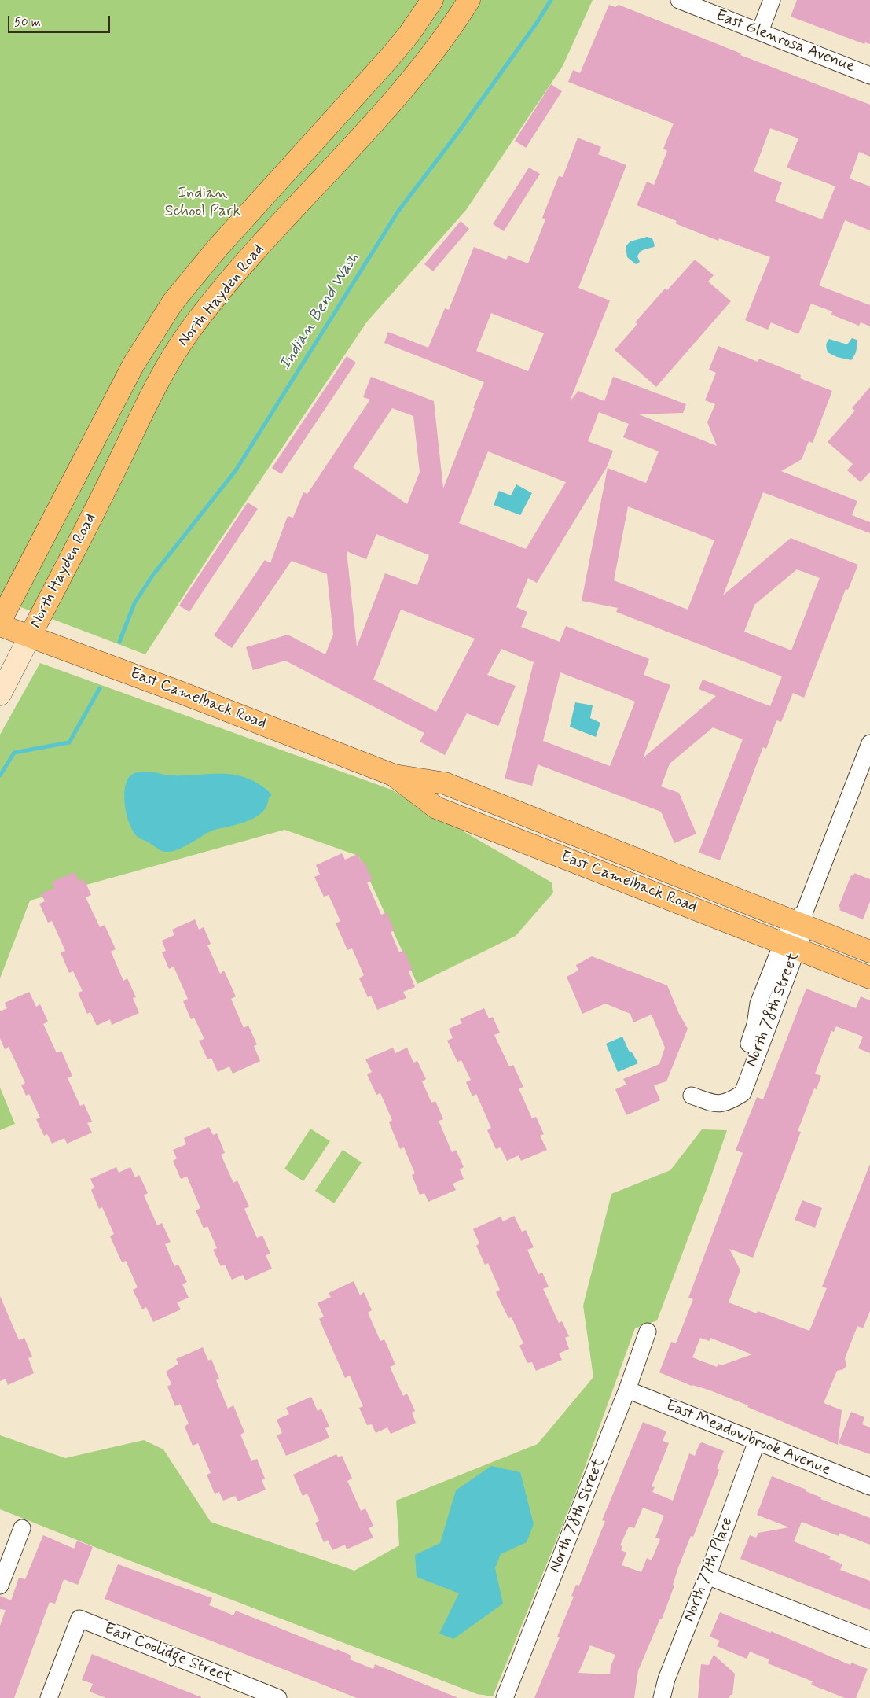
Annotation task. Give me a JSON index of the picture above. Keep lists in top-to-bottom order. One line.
{"streets":{"main road":["North Hayden Road","East Camelback Road"],"street":["East Glenrosa Avenue","North 78th Street","East Meadowbrook Avenue","North 77th Place","East Coolidge Street"]},"crossings":[["North Hayden Road","East Camelback Road"],["East Camelback Road","North 78th Street"],["North 78th Street","East Meadowbrook Avenue"],["East Meadowbrook Avenue","North 77th Place"]],"water":["Indian Bend Wash"],"parks":["Indian School Park"],"scale_bar":"50 m"}
